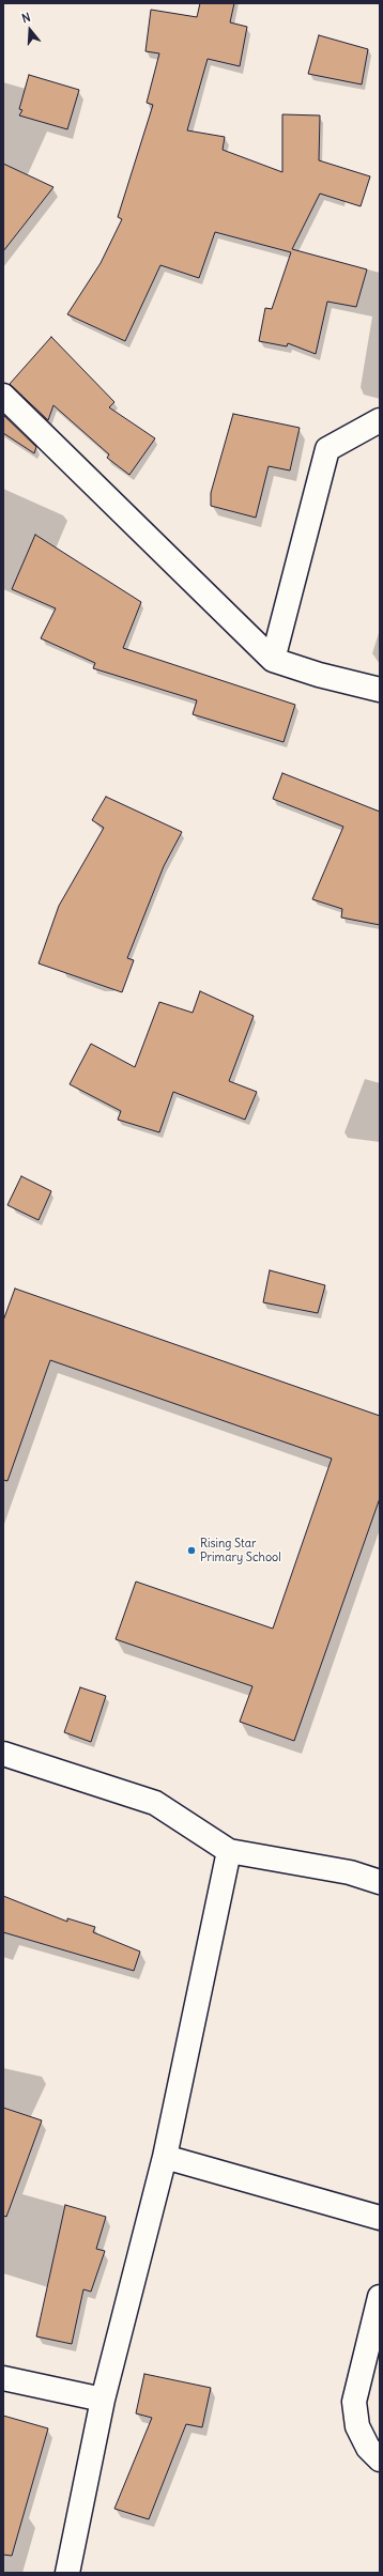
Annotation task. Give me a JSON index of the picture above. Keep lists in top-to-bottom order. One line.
{"places":["Rising Star Primary School"],"north":"top"}
